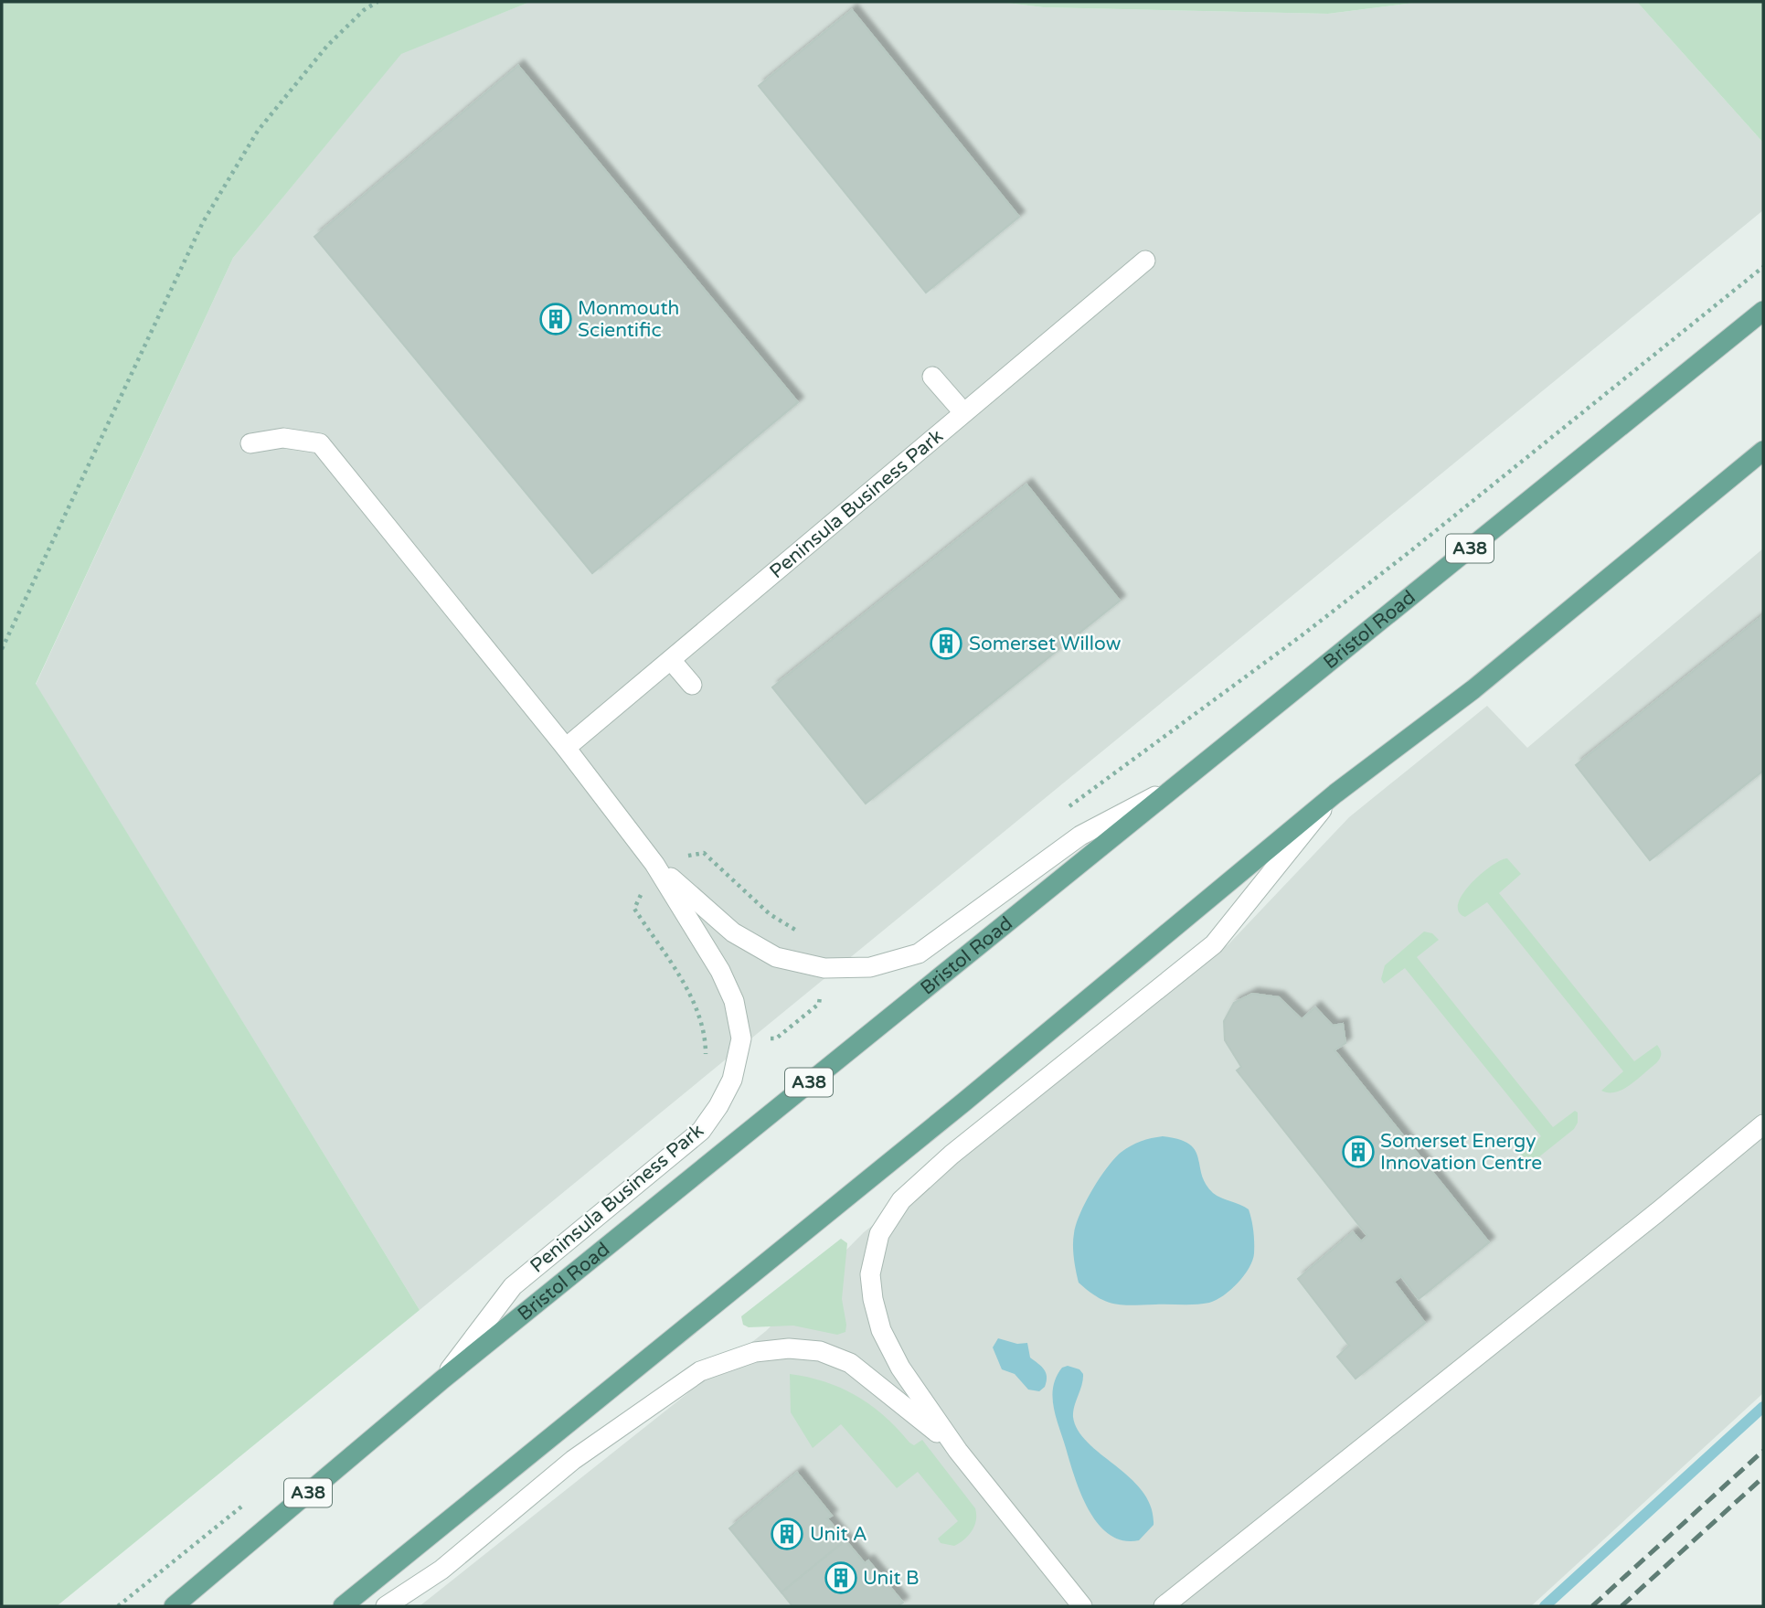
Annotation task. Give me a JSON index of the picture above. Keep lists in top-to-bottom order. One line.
{"streets":{"main road":["A38","Bristol Road"],"street":["Peninsula Business Park"]},"crossings":[["Peninsula Business Park","Bristol Road"]],"places":{"building":["Monmouth Scientific","Somerset Willow","Somerset Energy Innovation Centre","Unit A","Unit B"]}}
